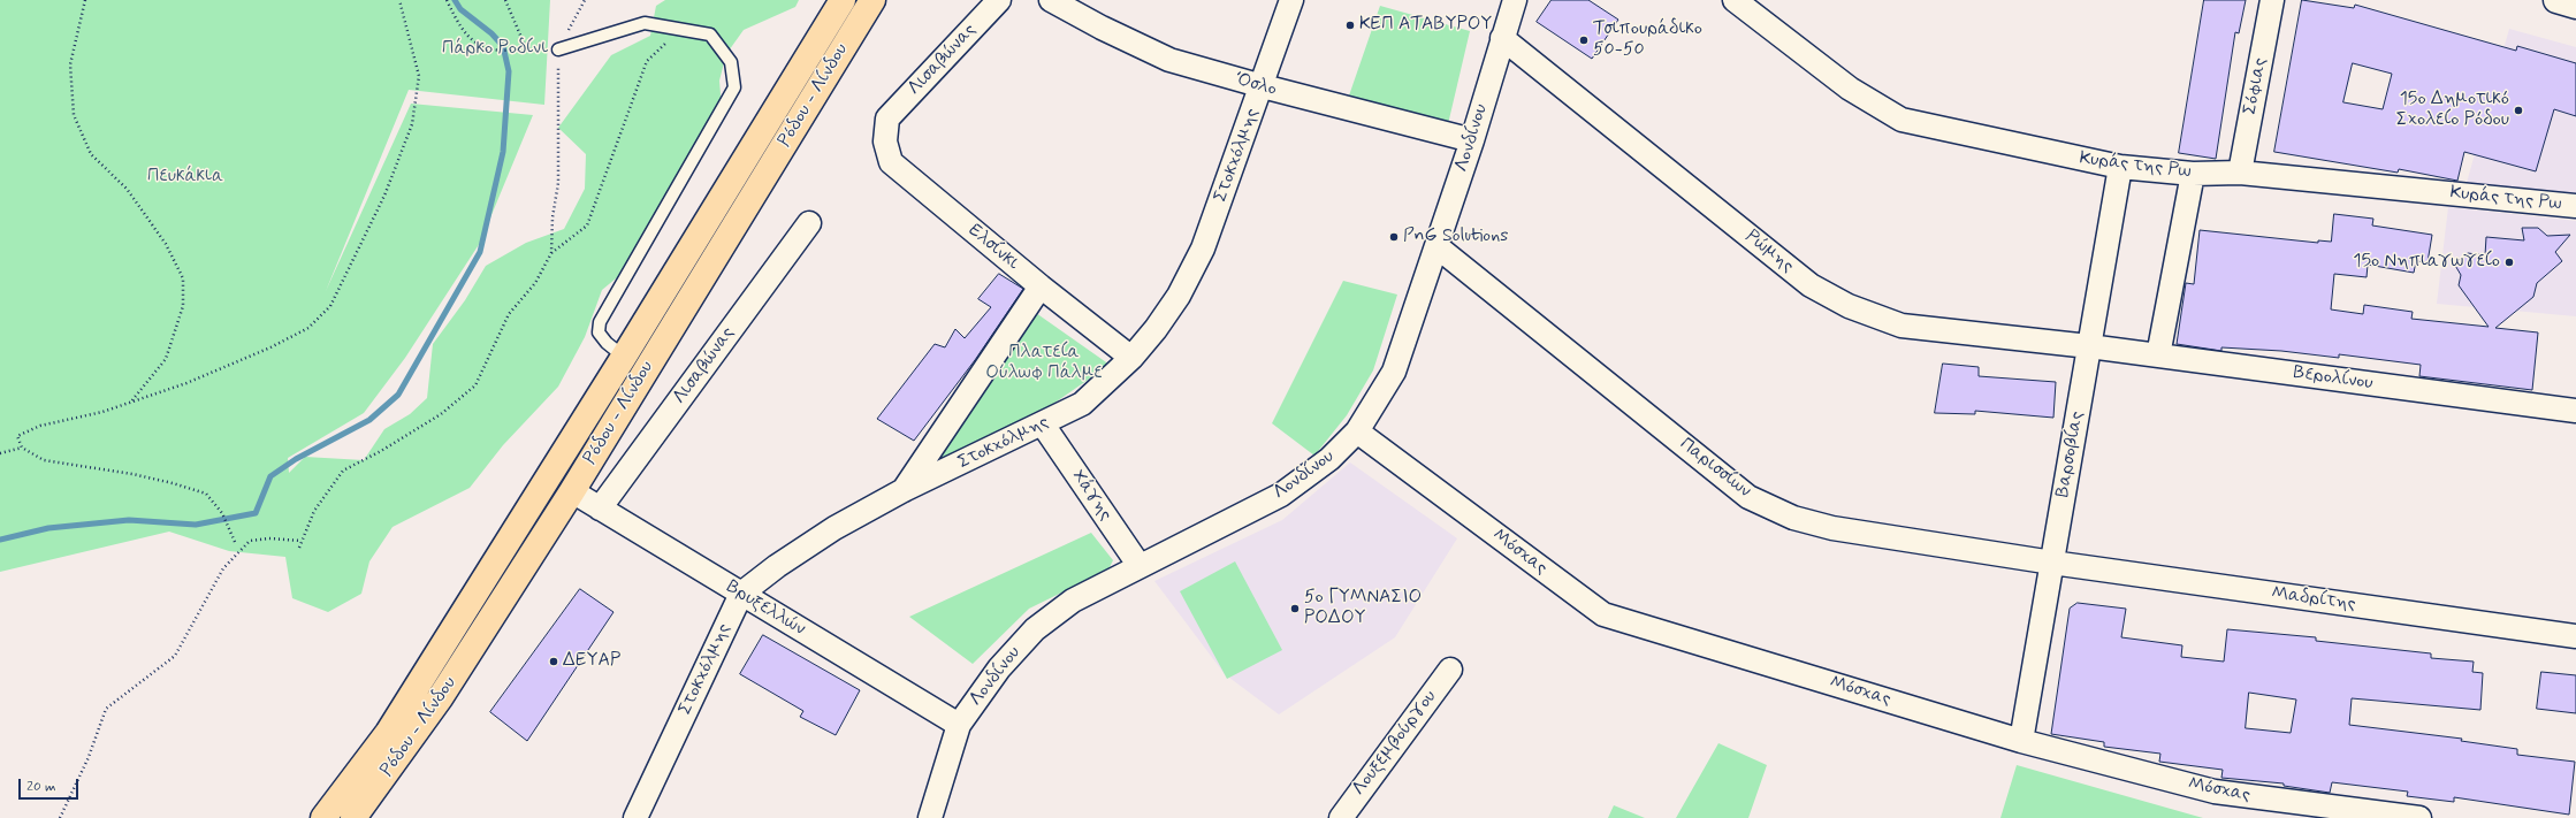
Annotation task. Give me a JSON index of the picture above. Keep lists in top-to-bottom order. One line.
{"streets":{"main road":["Ρόδου - Λίνδου"],"street":["Λισαβώνας","Όσλο","Σόφιας","Λονδίνου","Στοκχόλμης","Κυράς της Ρω","Ελσίνκι","Ρώμης","Βερολίνου","Βαρσοβίας","Παρισσίων","Χάγης","Μόσχας","Μαδρίτης","Βρυξελλών","Λουξεμβούργου"]},"crossings":[["Λισαβώνας","Ελσίνκι"],["Λισαβώνας","Βρυξελλών"],["Όσλο","Λονδίνου"],["Όσλο","Στοκχόλμης"],["Σόφιας","Κυράς της Ρω"],["Ρόδου - Λίνδου","Βρυξελλών"],["Λονδίνου","Ρώμης"],["Λονδίνου","Παρισσίων"],["Λονδίνου","Χάγης"],["Λονδίνου","Μόσχας"],["Λονδίνου","Βρυξελλών"],["Στοκχόλμης","Ελσίνκι"],["Στοκχόλμης","Χάγης"],["Στοκχόλμης","Βρυξελλών"],["Κυράς της Ρω","Βαρσοβίας"],["Ρώμης","Βερολίνου"],["Ρώμης","Βαρσοβίας"],["Βερολίνου","Βαρσοβίας"],["Βαρσοβίας","Παρισσίων"],["Βαρσοβίας","Μόσχας"],["Βαρσοβίας","Μαδρίτης"],["Παρισσίων","Μαδρίτης"]],"parks":["Πάρκο Ροδίνι","Πευκάκια","Πλατεία Ούλωφ Πάλμε"],"places":["ΚΕΠ ΑΤΑΒΥΡΟΥ","Τσιπουράδικο 50-50","15ο Δημοτικό Σχολείο Ρόδου","PnG Solutions","15ο Νηπιαγωγείο","5ο ΓΥΜΝΑΣΙΟ ΡΟΔΟΥ","ΔΕΥΑΡ"],"scale_bar":"20 m"}
